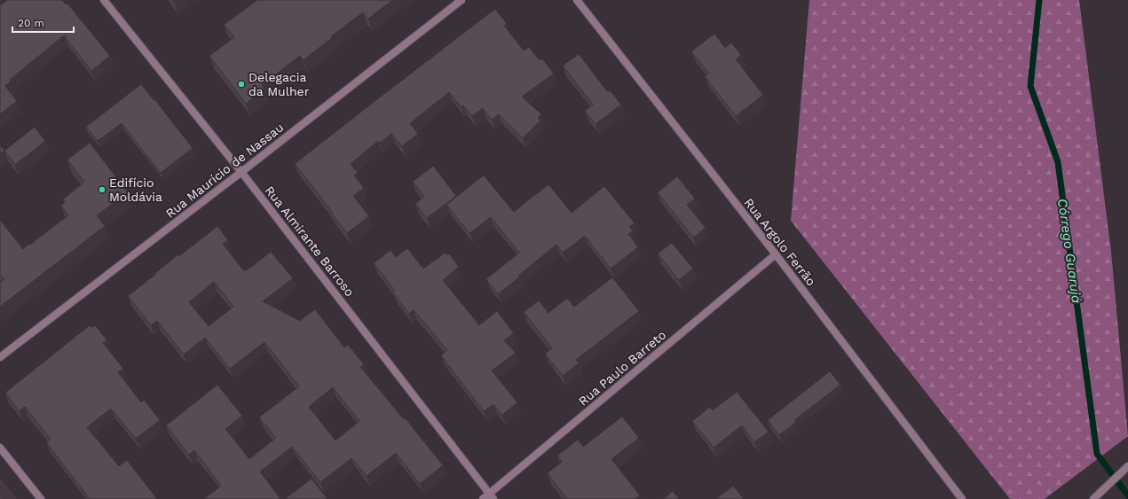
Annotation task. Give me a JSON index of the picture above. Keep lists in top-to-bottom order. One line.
{"streets":{"street":["Rua Maurício de Nassau","Rua Almirante Barroso","Rua Argolo Ferrão","Rua Paulo Barreto"]},"crossings":[["Rua Maurício de Nassau","Rua Almirante Barroso"],["Rua Almirante Barroso","Rua Paulo Barreto"],["Rua Argolo Ferrão","Rua Paulo Barreto"]],"water":["Córrego Guarujá"],"places":["Delegacia da Mulher","Edifício Moldávia"],"scale_bar":"20 m"}
